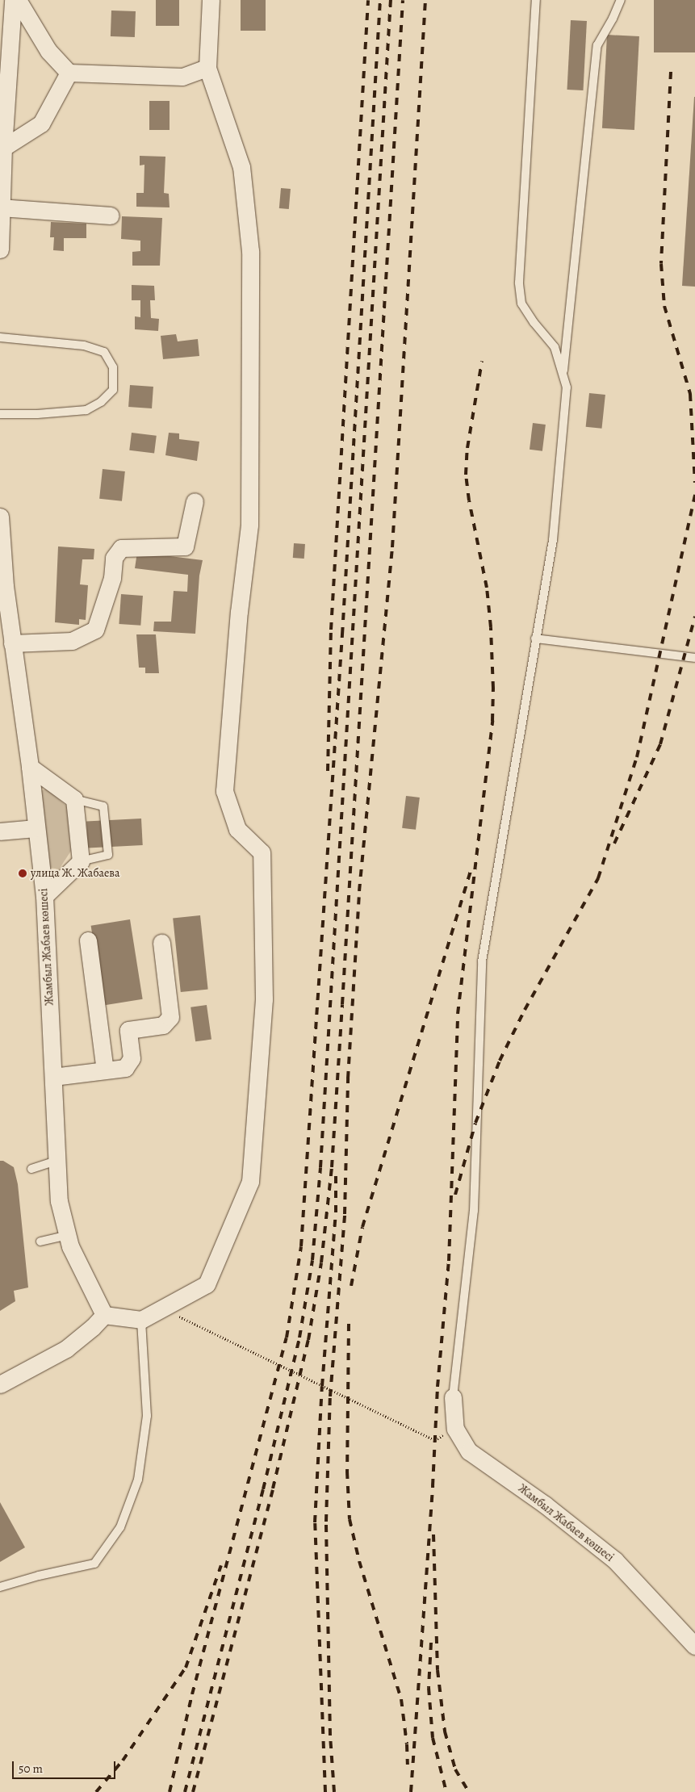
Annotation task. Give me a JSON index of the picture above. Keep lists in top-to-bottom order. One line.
{"streets":{"street":["Жамбыл Жабаев көшесі"]},"places":["улица Ж. Жабаева"],"scale_bar":"50 m"}
